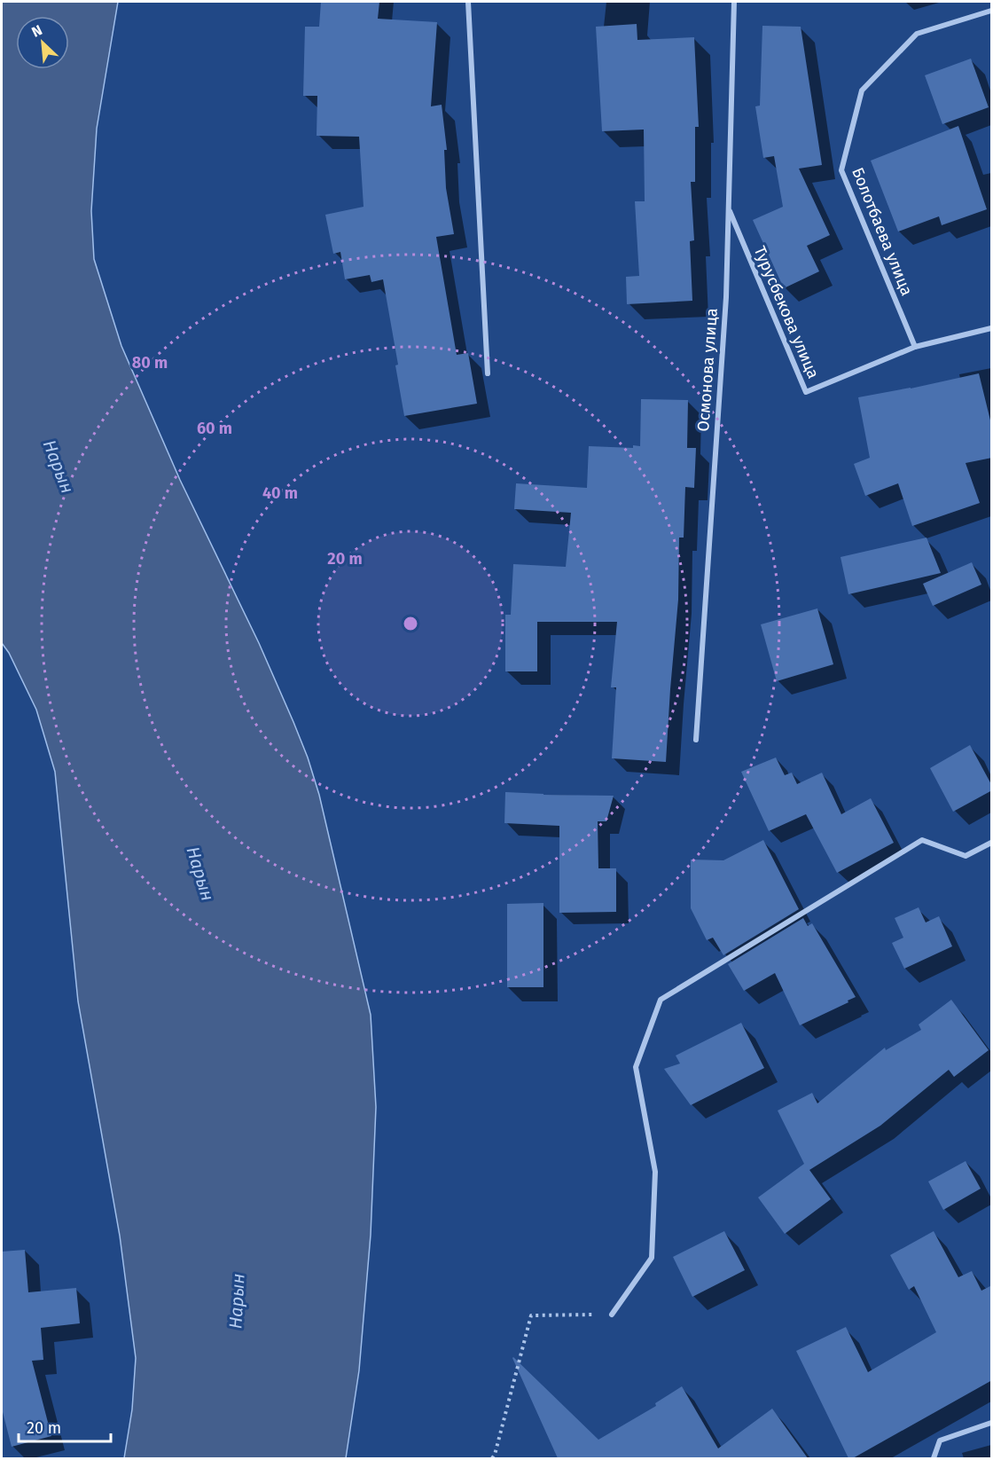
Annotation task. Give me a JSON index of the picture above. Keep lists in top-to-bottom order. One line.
{"streets":{"street":["Болотбаева улица","Турусбекова улица","Осмонова улица"]},"crossings":[["Болотбаева улица","Турусбекова улица"],["Турусбекова улица","Осмонова улица"]],"water":["Нарын"],"scale_bar":"20 m","north":"top left","rings":["80 m","60 m","40 m","20 m"]}
